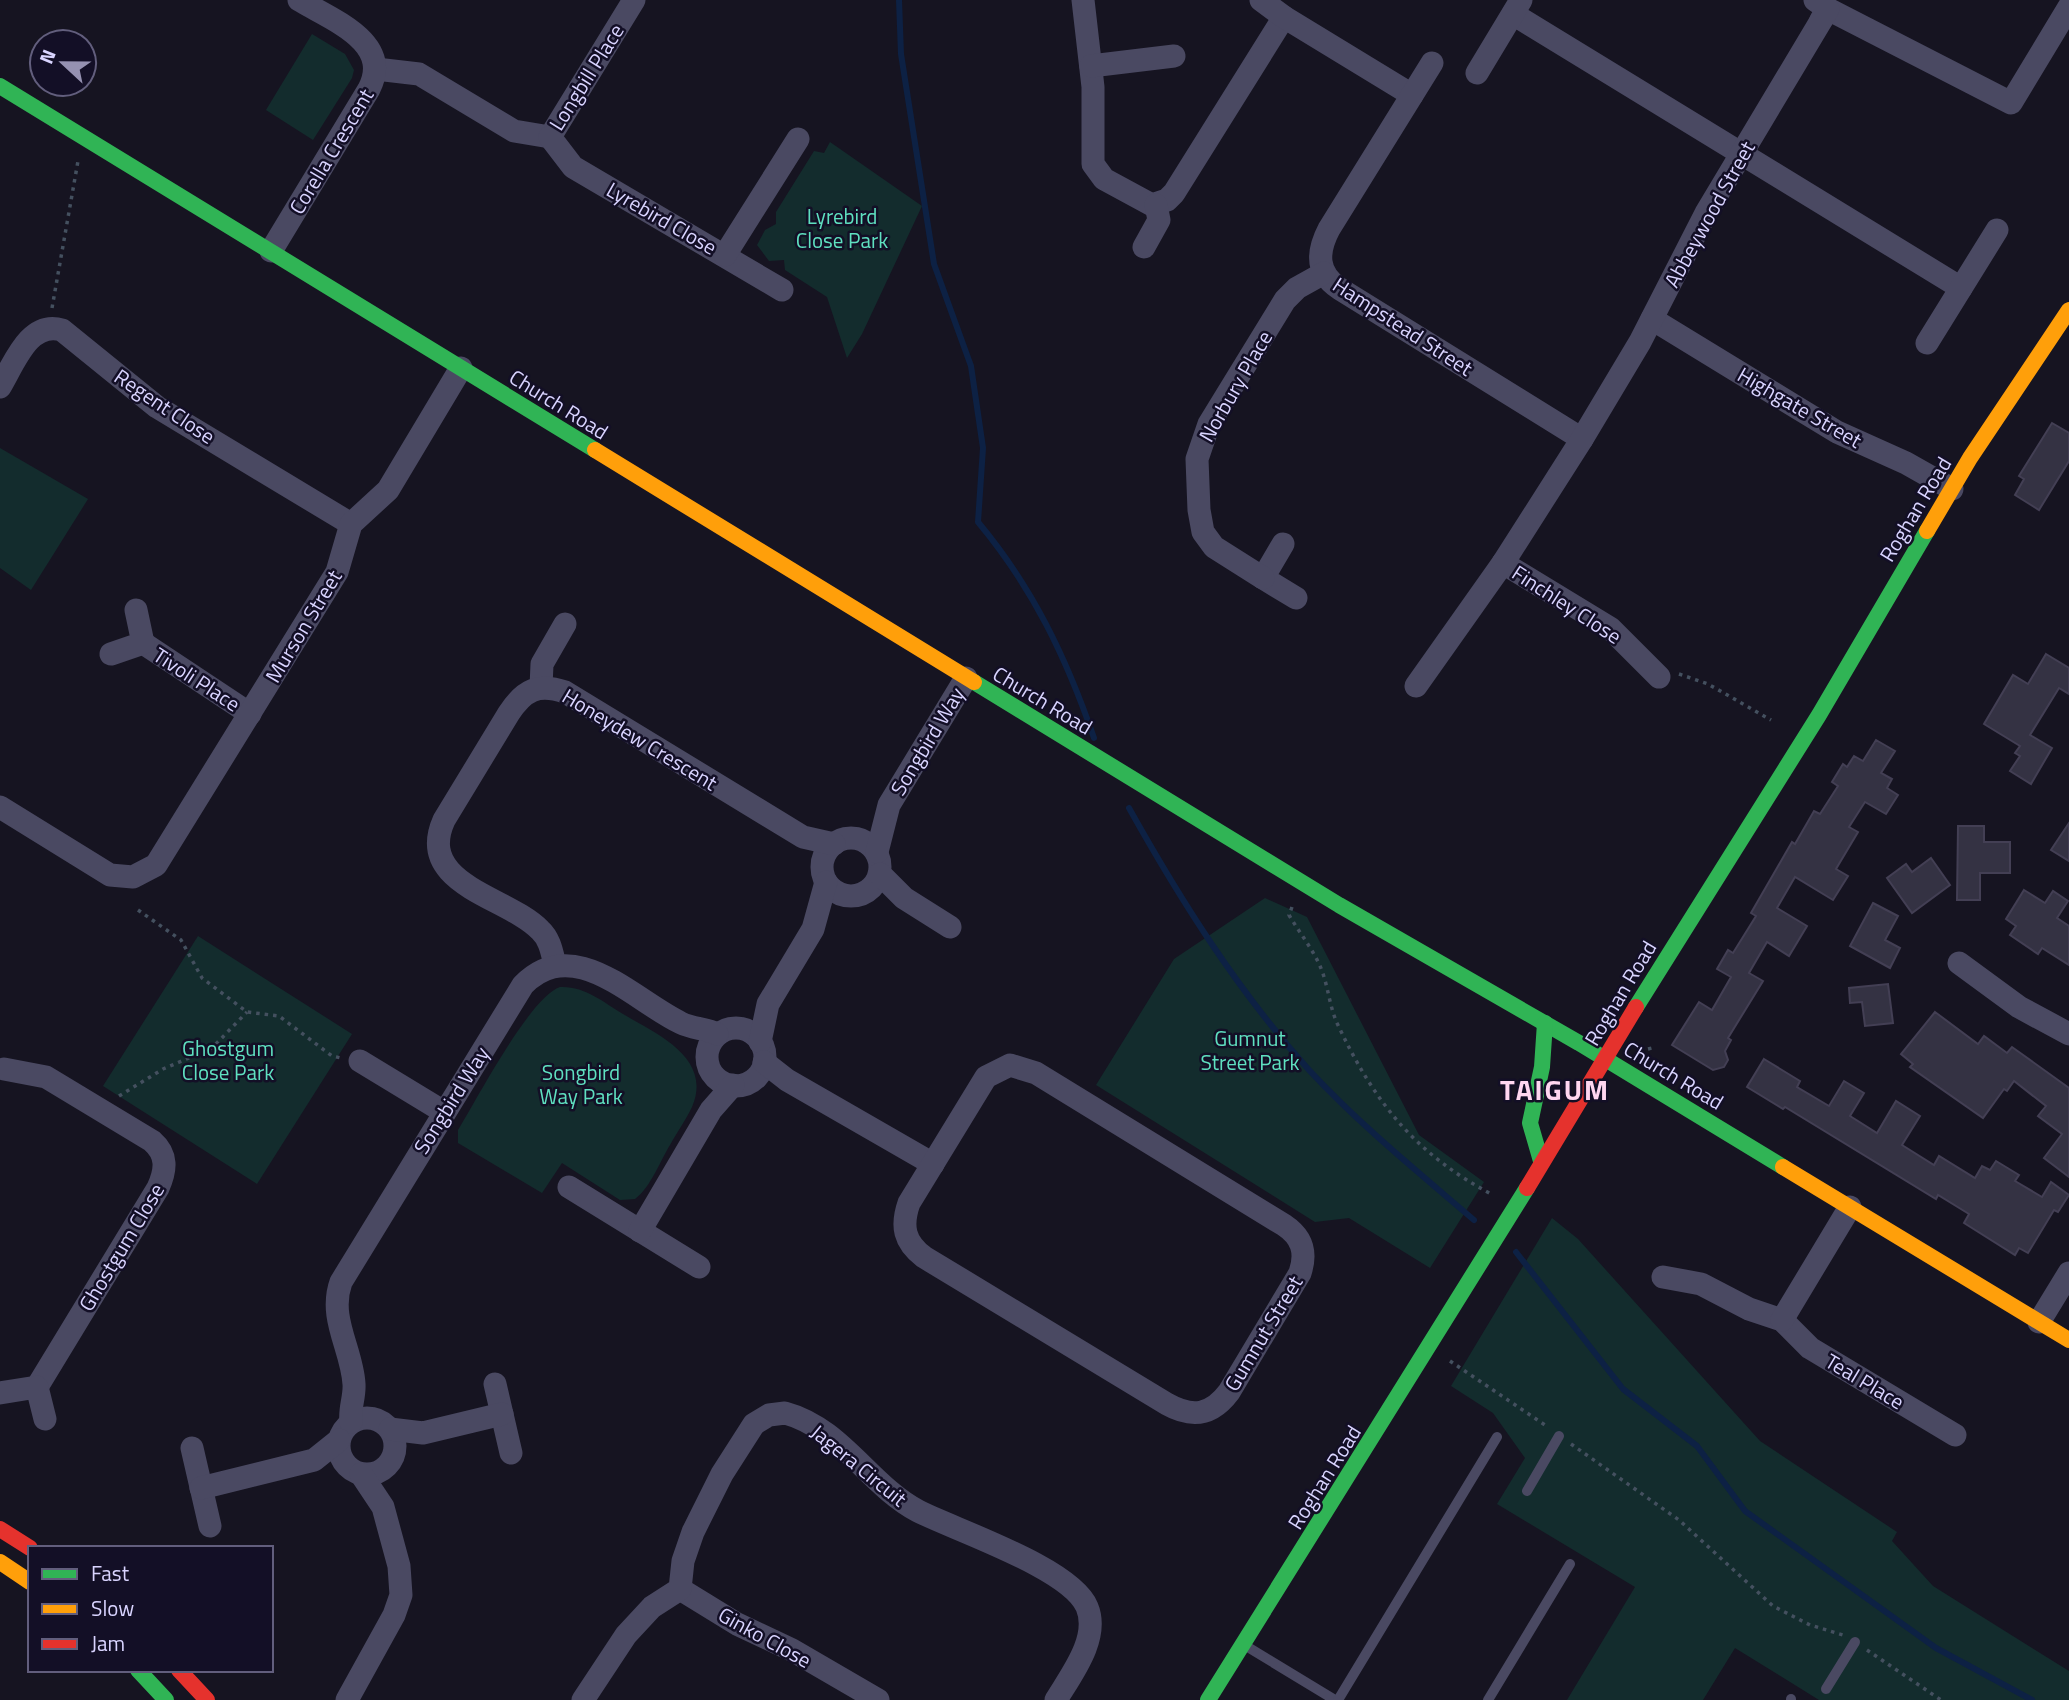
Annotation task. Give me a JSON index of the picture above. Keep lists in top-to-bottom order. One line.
{"streets":{"street":["Longbill Place","Corella Crescent","Abbeywood Street","Lyrebird Close","Hampstead Street","Norbury Place","Church Road","Regent Close","Highgate Street","Roghan Road","Finchley Close","Murson Street","Tivoli Place","Honeydew Crescent","Songbird Way","Ghostgum Close","Gumnut Street","Teal Place","Jagera Circuit","Ginko Close"]},"crossings":[["Longbill Place","Corella Crescent"],["Longbill Place","Lyrebird Close"],["Corella Crescent","Church Road"],["Abbeywood Street","Hampstead Street"],["Abbeywood Street","Highgate Street"],["Abbeywood Street","Finchley Close"],["Hampstead Street","Norbury Place"],["Church Road","Roghan Road"],["Church Road","Songbird Way"],["Regent Close","Murson Street"],["Highgate Street","Roghan Road"],["Murson Street","Tivoli Place"],["Honeydew Crescent","Songbird Way"],["Jagera Circuit","Ginko Close"]],"districts":["TAIGUM"],"parks":["Lyrebird Close Park","Gumnut Street Park","Ghostgum Close Park","Songbird Way Park"],"legend":["Fast","Slow","Jam"],"north":"left"}
